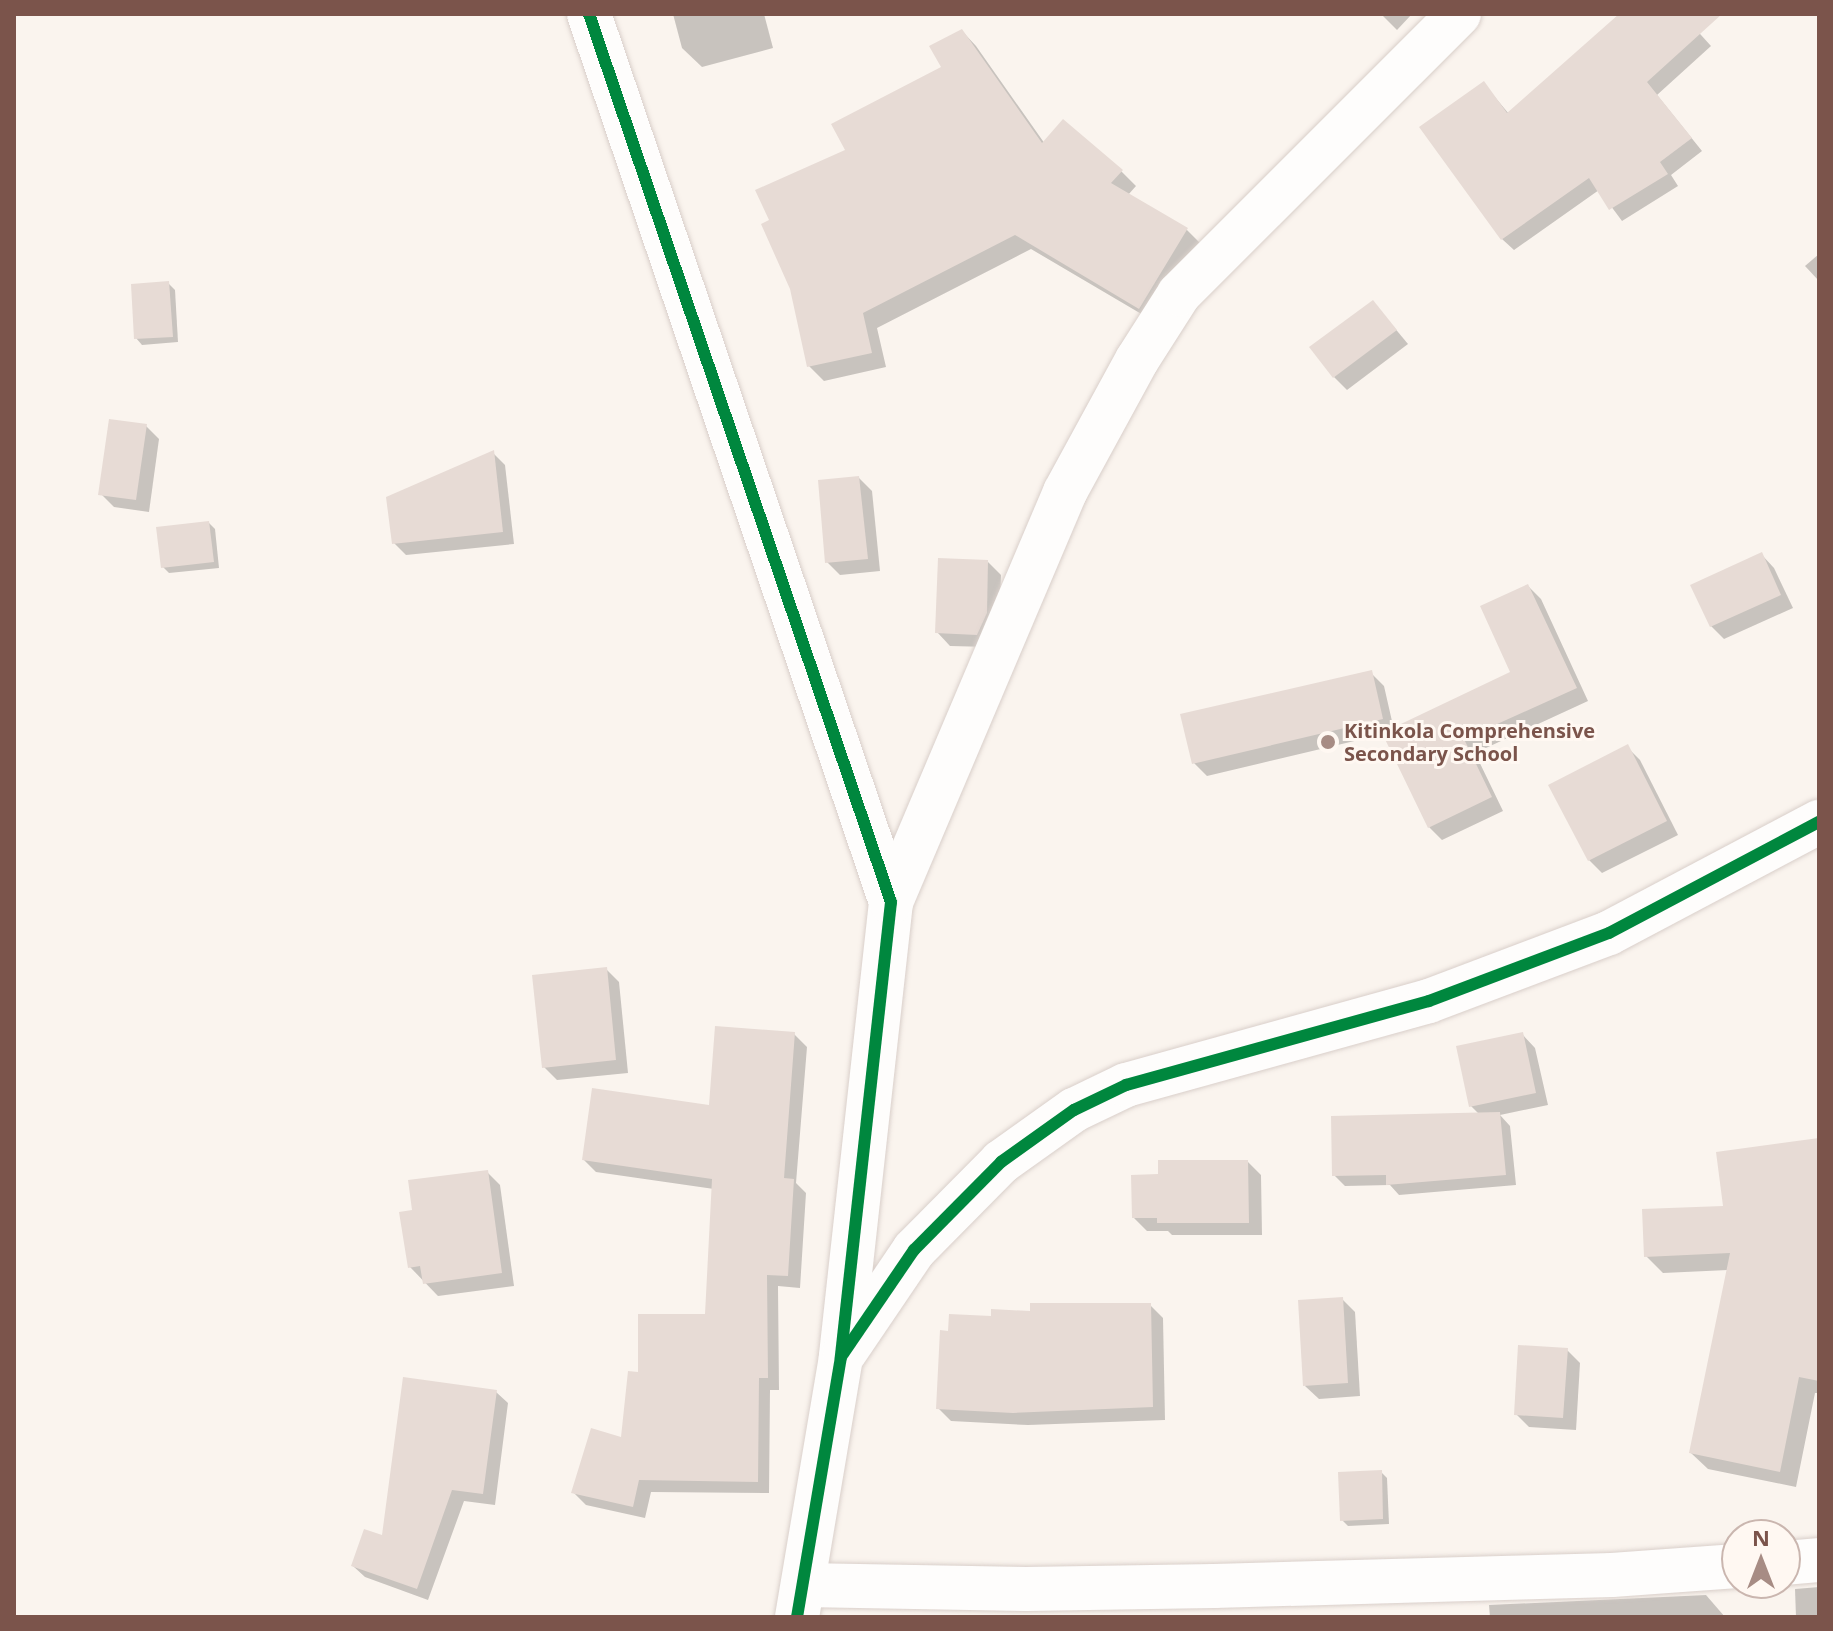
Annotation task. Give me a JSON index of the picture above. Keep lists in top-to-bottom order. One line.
{"places":["Kitinkola Comprehensive Secondary School"],"north":"top"}
